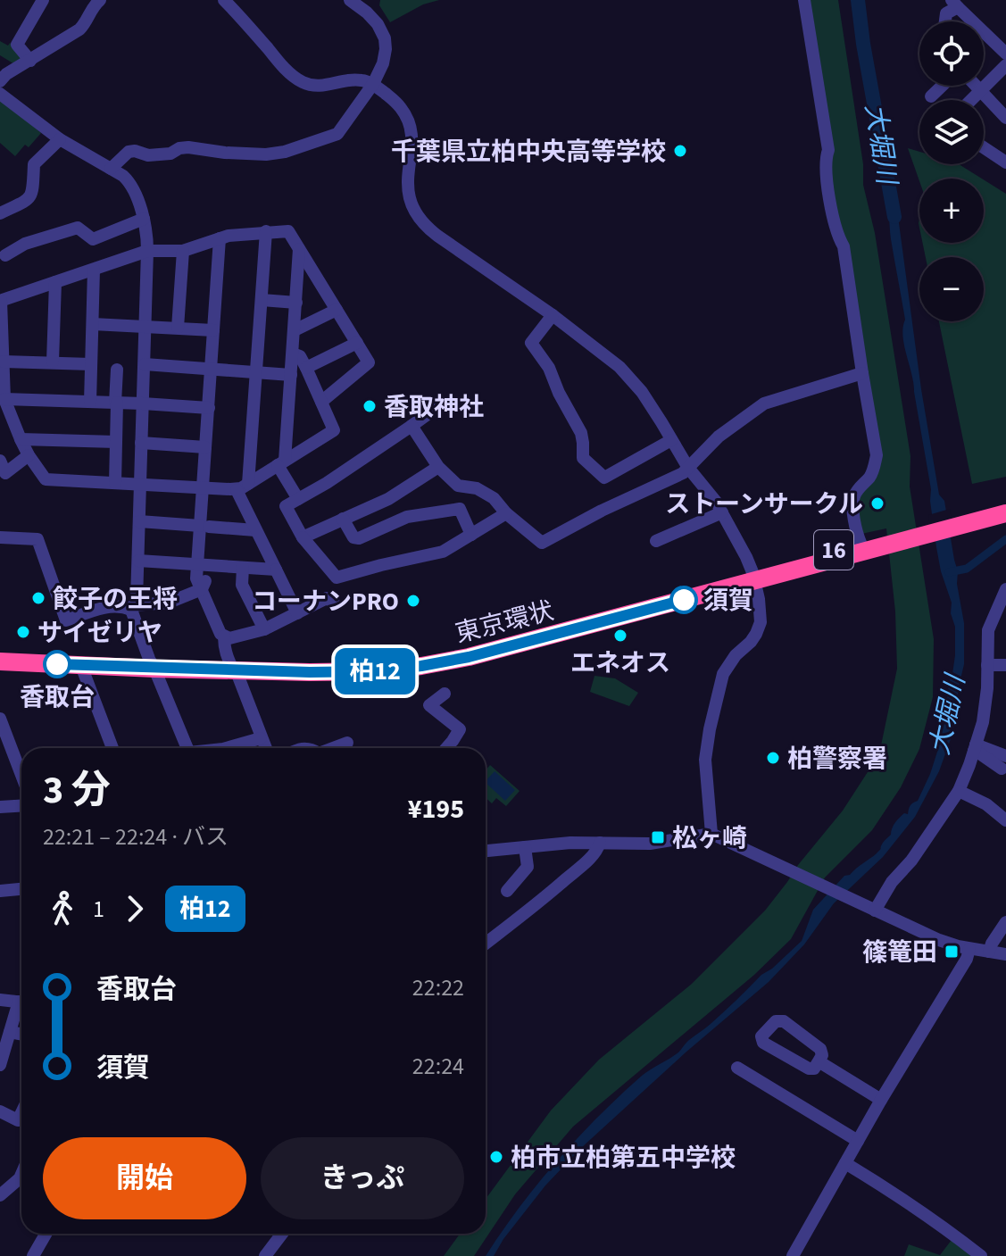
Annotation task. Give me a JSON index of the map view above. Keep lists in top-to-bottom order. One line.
{"streets":{"highway":["16","東京環状"]},"water":["大堀川"],"places":{"other":["千葉県立柏中央高等学校","香取神社","ストーンサークル","餃子の王将","須賀","コーナンPRO","サイゼリヤ","エネオス","香取台","柏警察署","柏市立柏第五中学校"],"transit":["松ヶ崎","篠篭田"]},"lines":["bus line 柏12"],"page":{"on_map":"柏12","map_buttons":["+","−"],"heading":["3 分","22:21 – 22:24 · バス","¥195"],"legs":["1","柏12"],"list":[{"name":"香取台","value":"22:22"},{"name":"須賀","value":"22:24"}],"buttons":["開始","きっぷ"]}}
